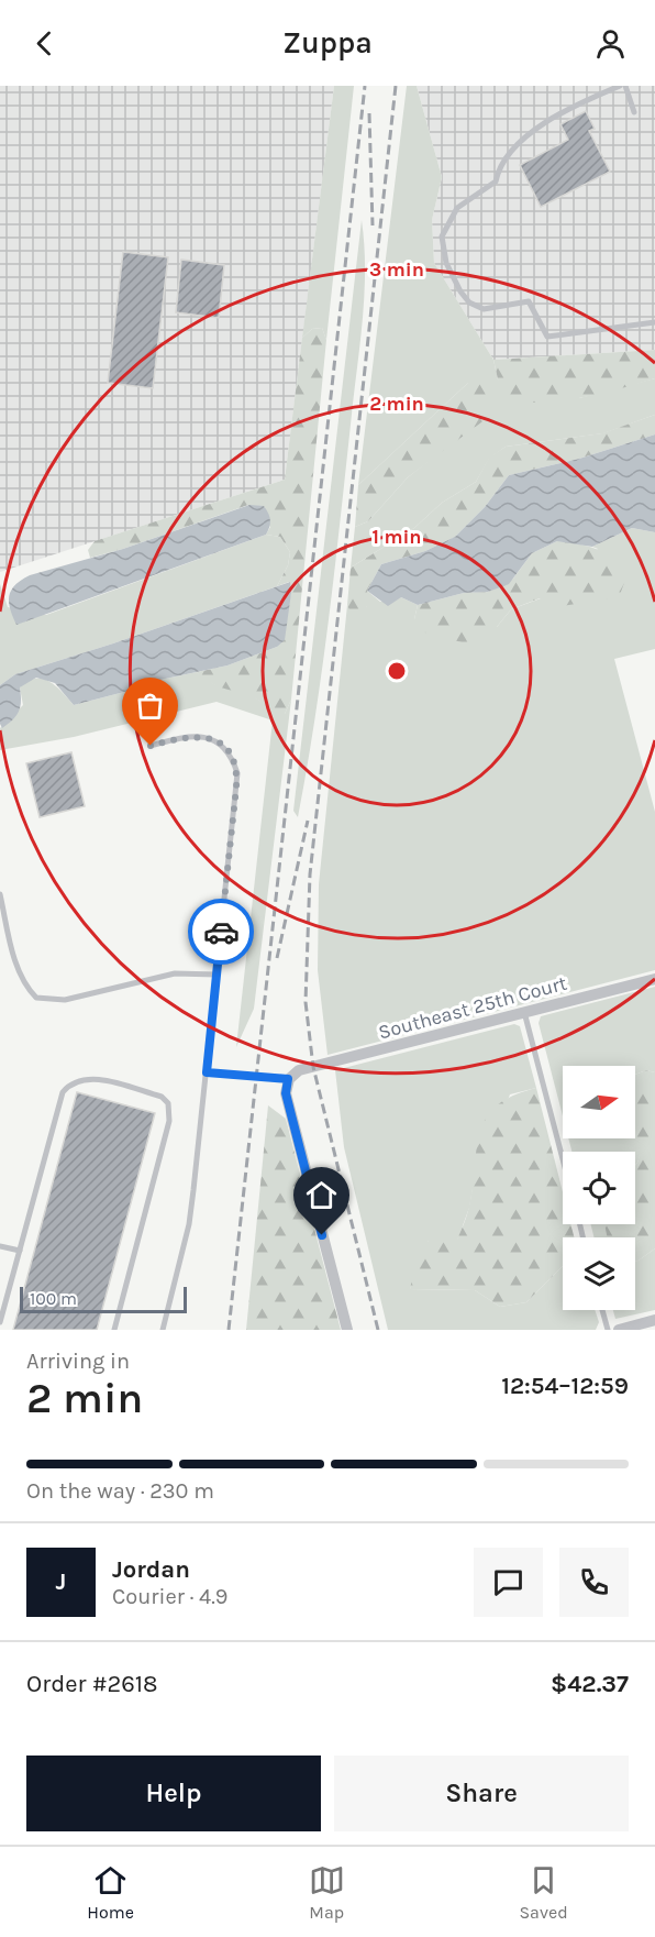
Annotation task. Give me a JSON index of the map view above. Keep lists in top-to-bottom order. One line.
{"streets":{"street":["Southeast 25th Court"]},"scale_bar":"100 m","north":"right","page":{"header":"Zuppa","scale":"100 m","heading":["2 min","Arriving in","12:54–12:59"],"panel":["Jordan","Courier · 4.9","Order #2618","$42.37"],"bar":"On the way · 230 m","round":"J","buttons":["Help","Share"],"tabs":["Home","Map","Saved"]},"rings":["3 min","2 min","1 min"]}
